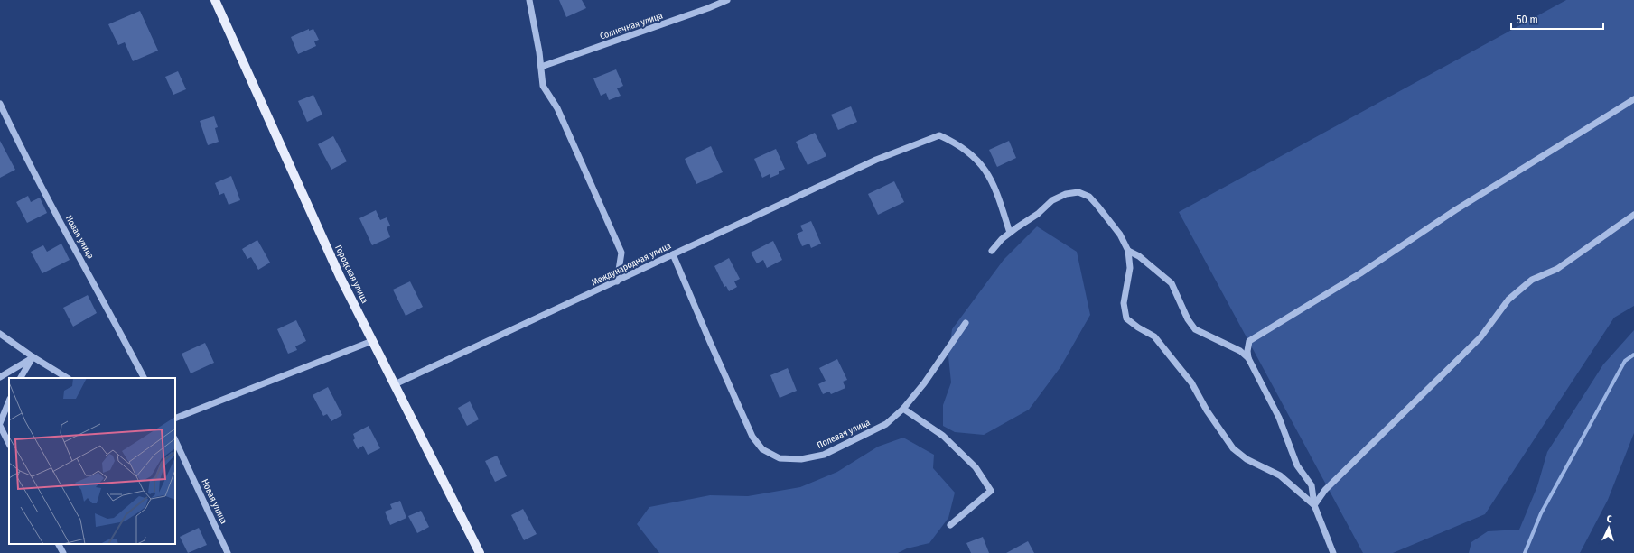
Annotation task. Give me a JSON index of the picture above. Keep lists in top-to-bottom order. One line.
{"streets":{"main road":["Городская улица"],"street":["Солнечная улица","Новая улица","Международная улица","Полевая улица"]},"crossings":[["Международная улица","Городская улица"],["Международная улица","Полевая улица"]],"scale_bar":"50 m","north":"top"}
